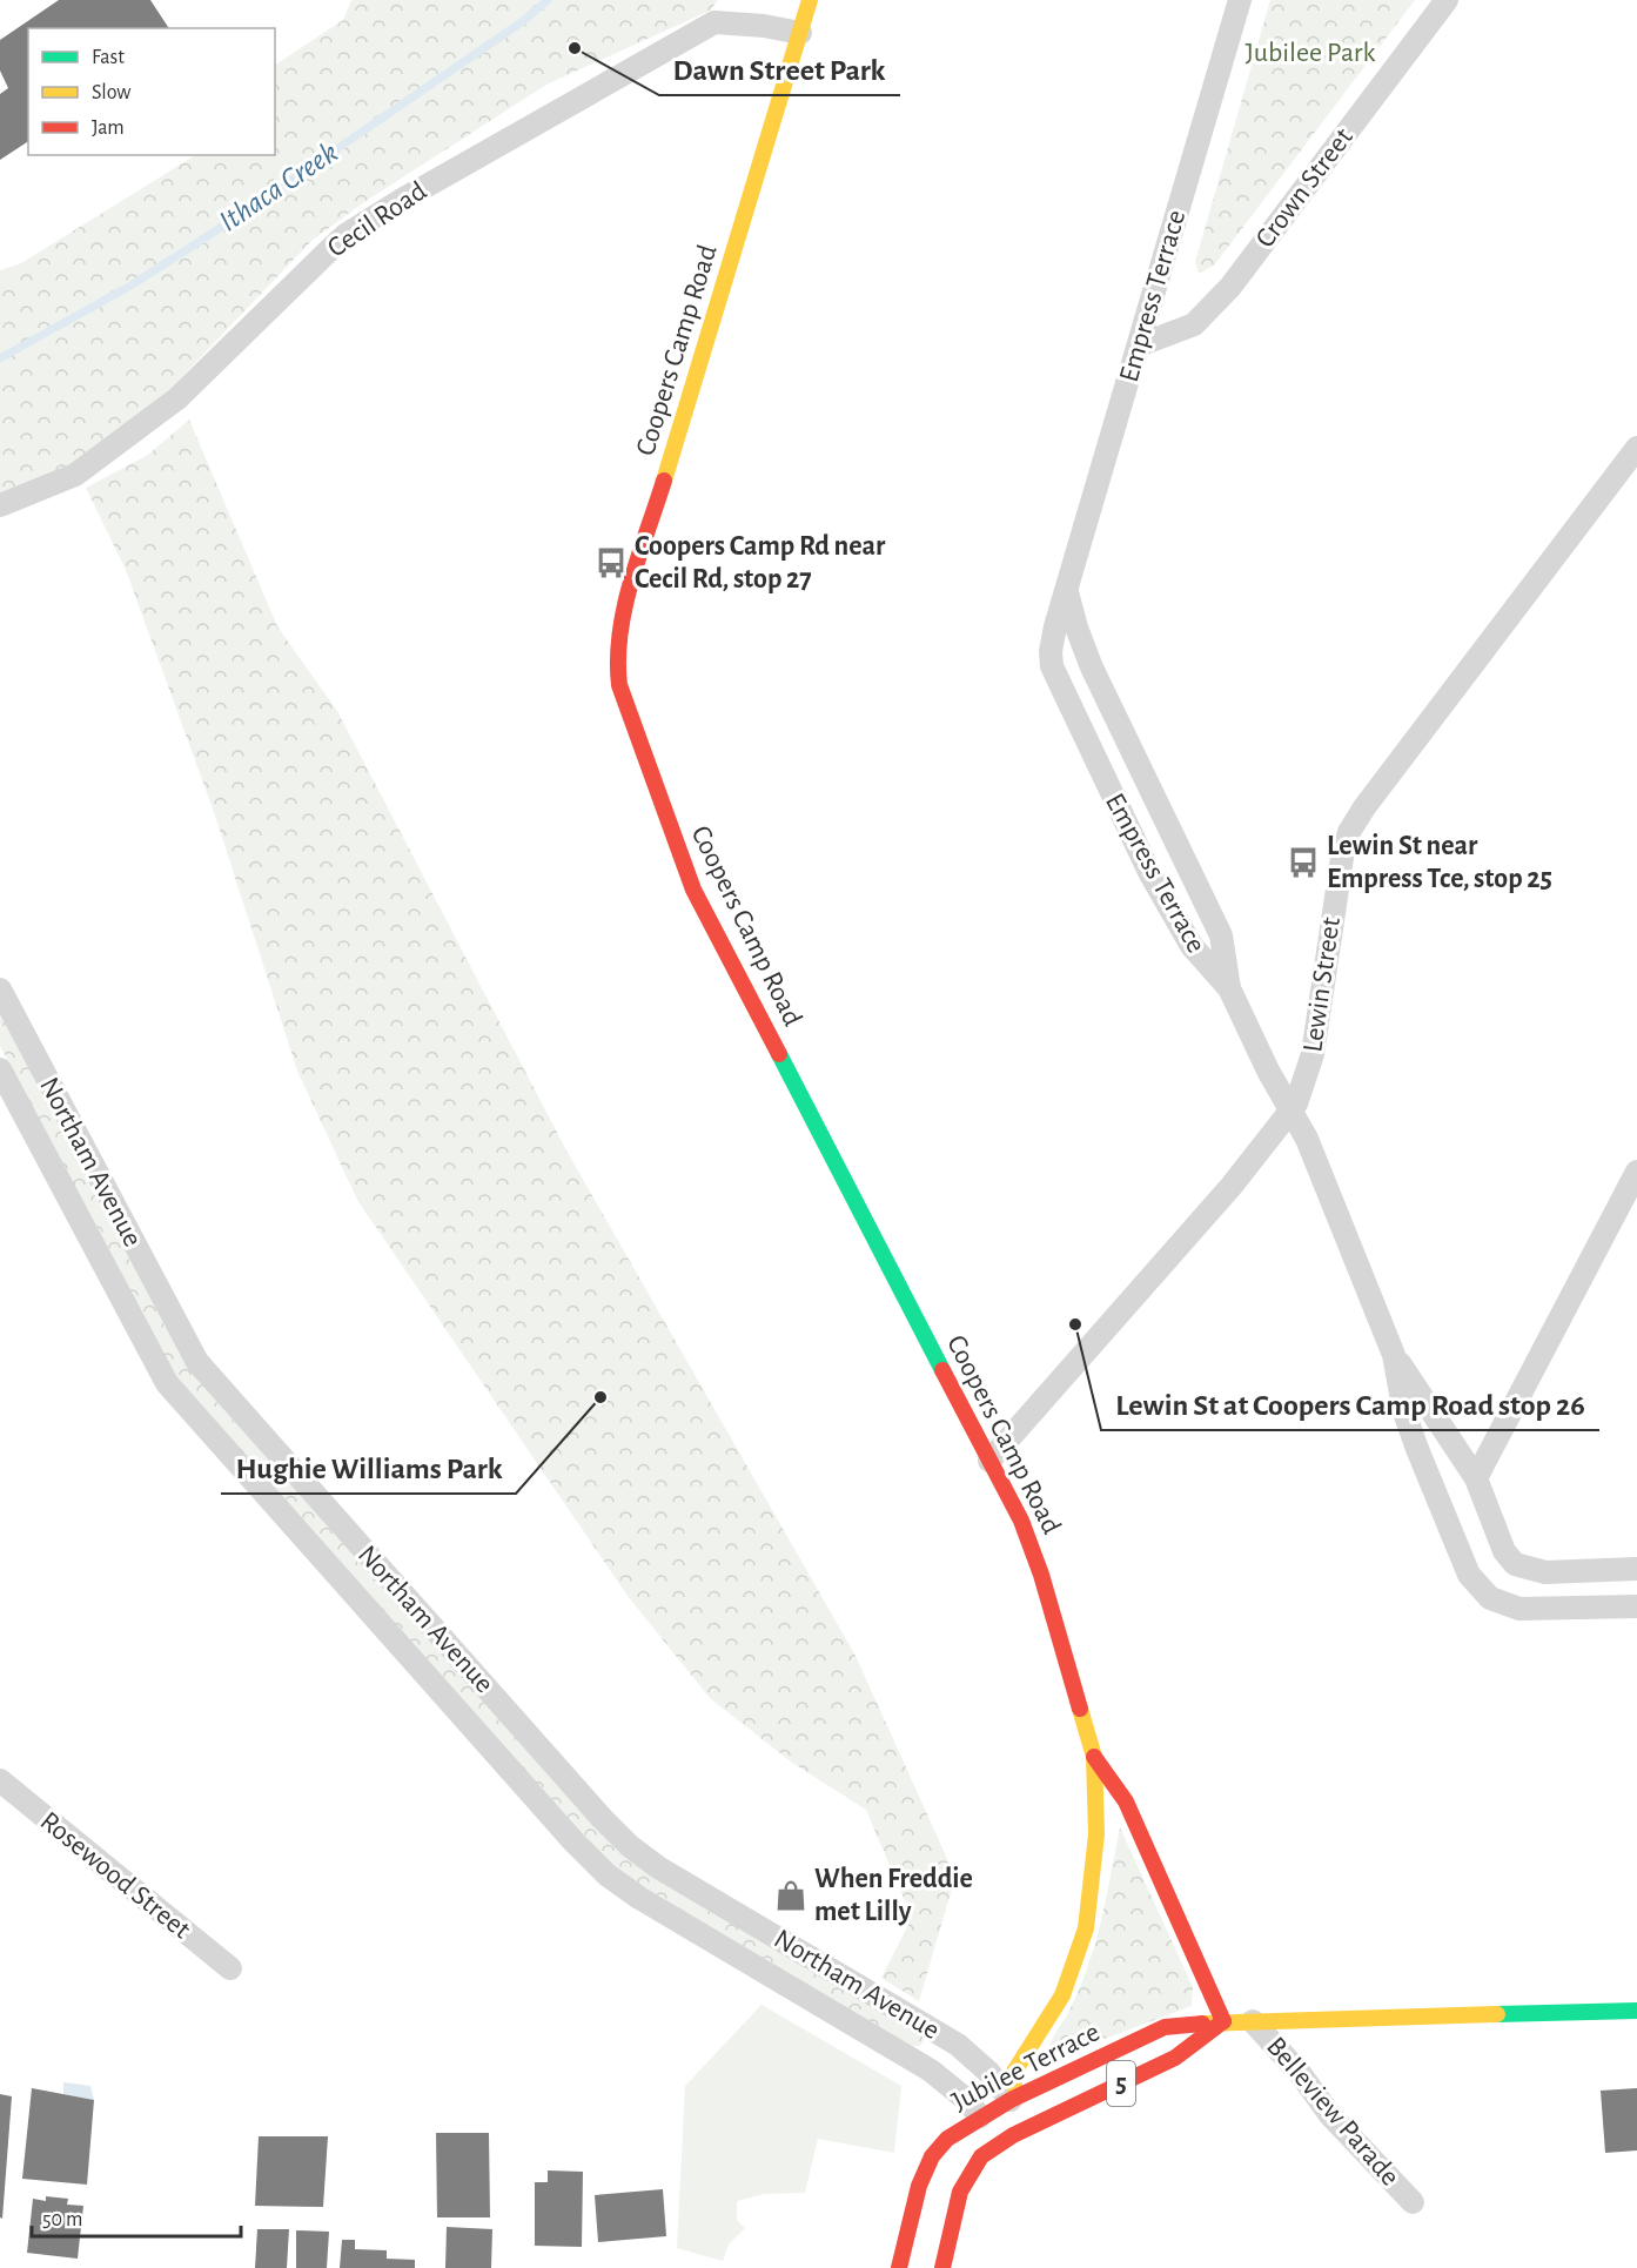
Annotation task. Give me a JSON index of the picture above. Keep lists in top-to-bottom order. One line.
{"streets":{"main road":["Coopers Camp Road","Jubilee Terrace","5"],"street":["Crown Street","Cecil Road","Empress Terrace","Lewin Street","Northam Avenue","Rosewood Street","Belleview Parade"]},"crossings":[["Crown Street","Empress Terrace"],["Cecil Road","Coopers Camp Road"],["Empress Terrace","Lewin Street"],["Coopers Camp Road","Lewin Street"],["Coopers Camp Road","Northam Avenue"],["Coopers Camp Road","Jubilee Terrace"],["Northam Avenue","Jubilee Terrace"],["Jubilee Terrace","Belleview Parade"]],"water":["Ithaca Creek"],"parks":["Jubilee Park"],"places":{"other":["Dawn Street Park","Lewin St at Coopers Camp Road stop 26","Hughie Williams Park"],"bus stop":["Coopers Camp Rd near Cecil Rd, stop 27","Lewin St near Empress Tce, stop 25"],"shop":["When Freddie met Lilly"]},"legend":["Fast","Slow","Jam"],"scale_bar":"50 m"}
